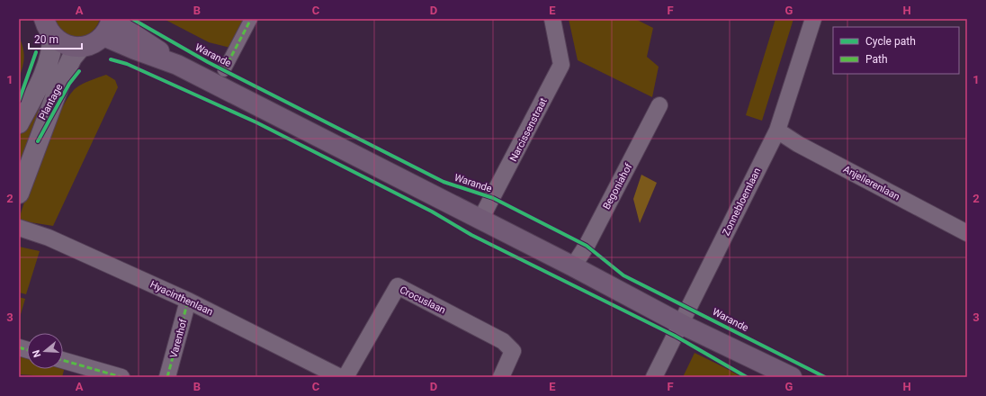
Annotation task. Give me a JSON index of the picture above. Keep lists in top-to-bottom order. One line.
{"streets":{"street":["Warande","Plantage","Narcissenstraat","Anjelierenlaan","Begoniahof","Zonnebloemlaan","Hyacinthenlaan","Crocuslaan","Varenhof"]},"crossings":[["Anjelierenlaan","Zonnebloemlaan"],["Hyacinthenlaan","Varenhof"]],"legend":["Cycle path","Path"],"scale_bar":"20 m","north":"left","grid":{"columns":["A","B","C","D","E","F","G","H"],"rows":["1","2","3"]}}
